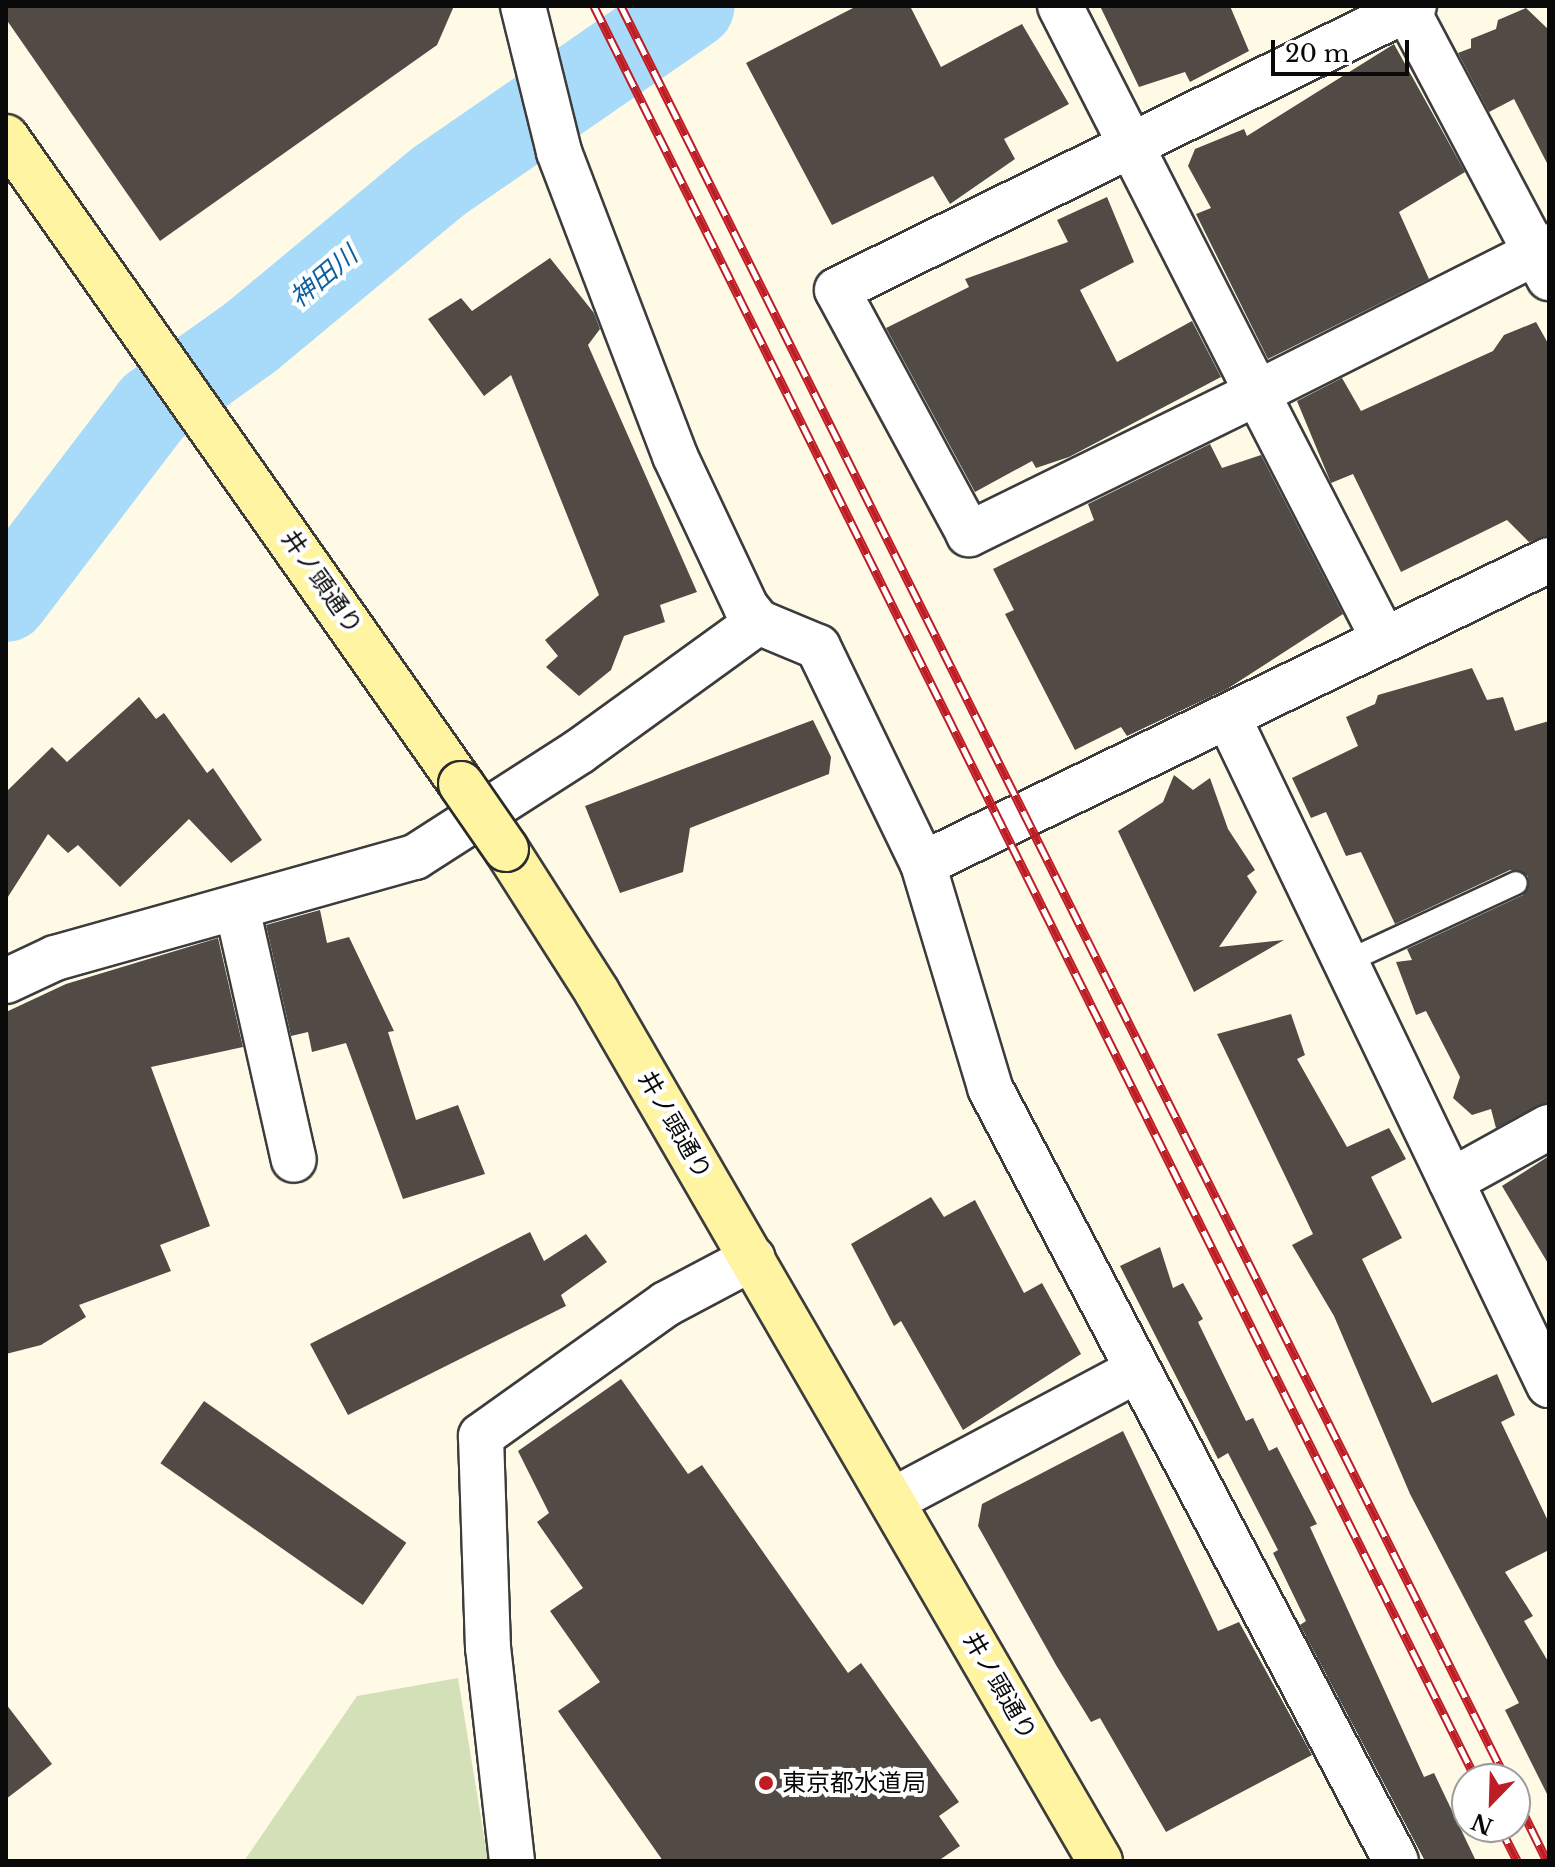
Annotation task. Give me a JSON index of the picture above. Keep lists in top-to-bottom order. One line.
{"streets":{"main road":["井ノ頭通り"]},"water":["神田川"],"places":["東京都水道局"],"scale_bar":"20 m","north":"bottom left"}
